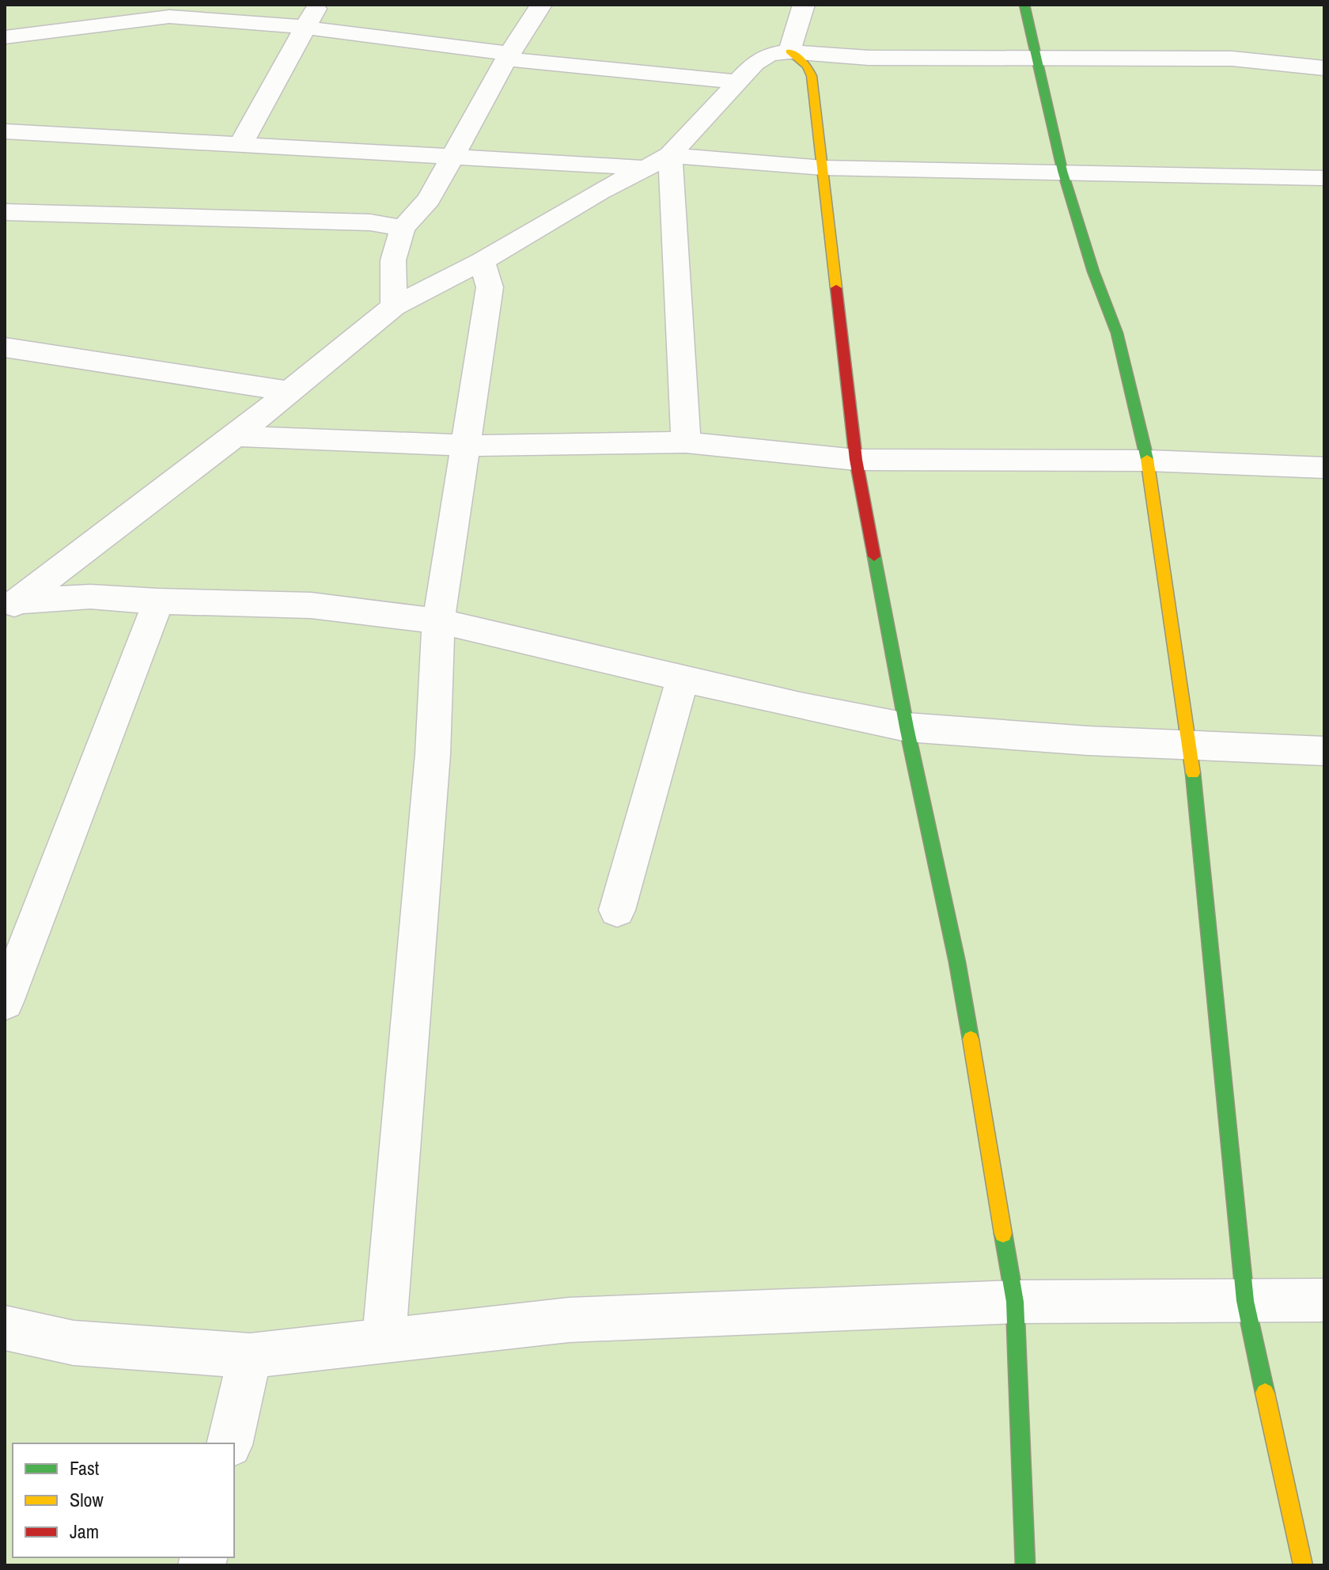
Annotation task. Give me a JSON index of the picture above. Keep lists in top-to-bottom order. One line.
{"legend":["Fast","Slow","Jam"]}
